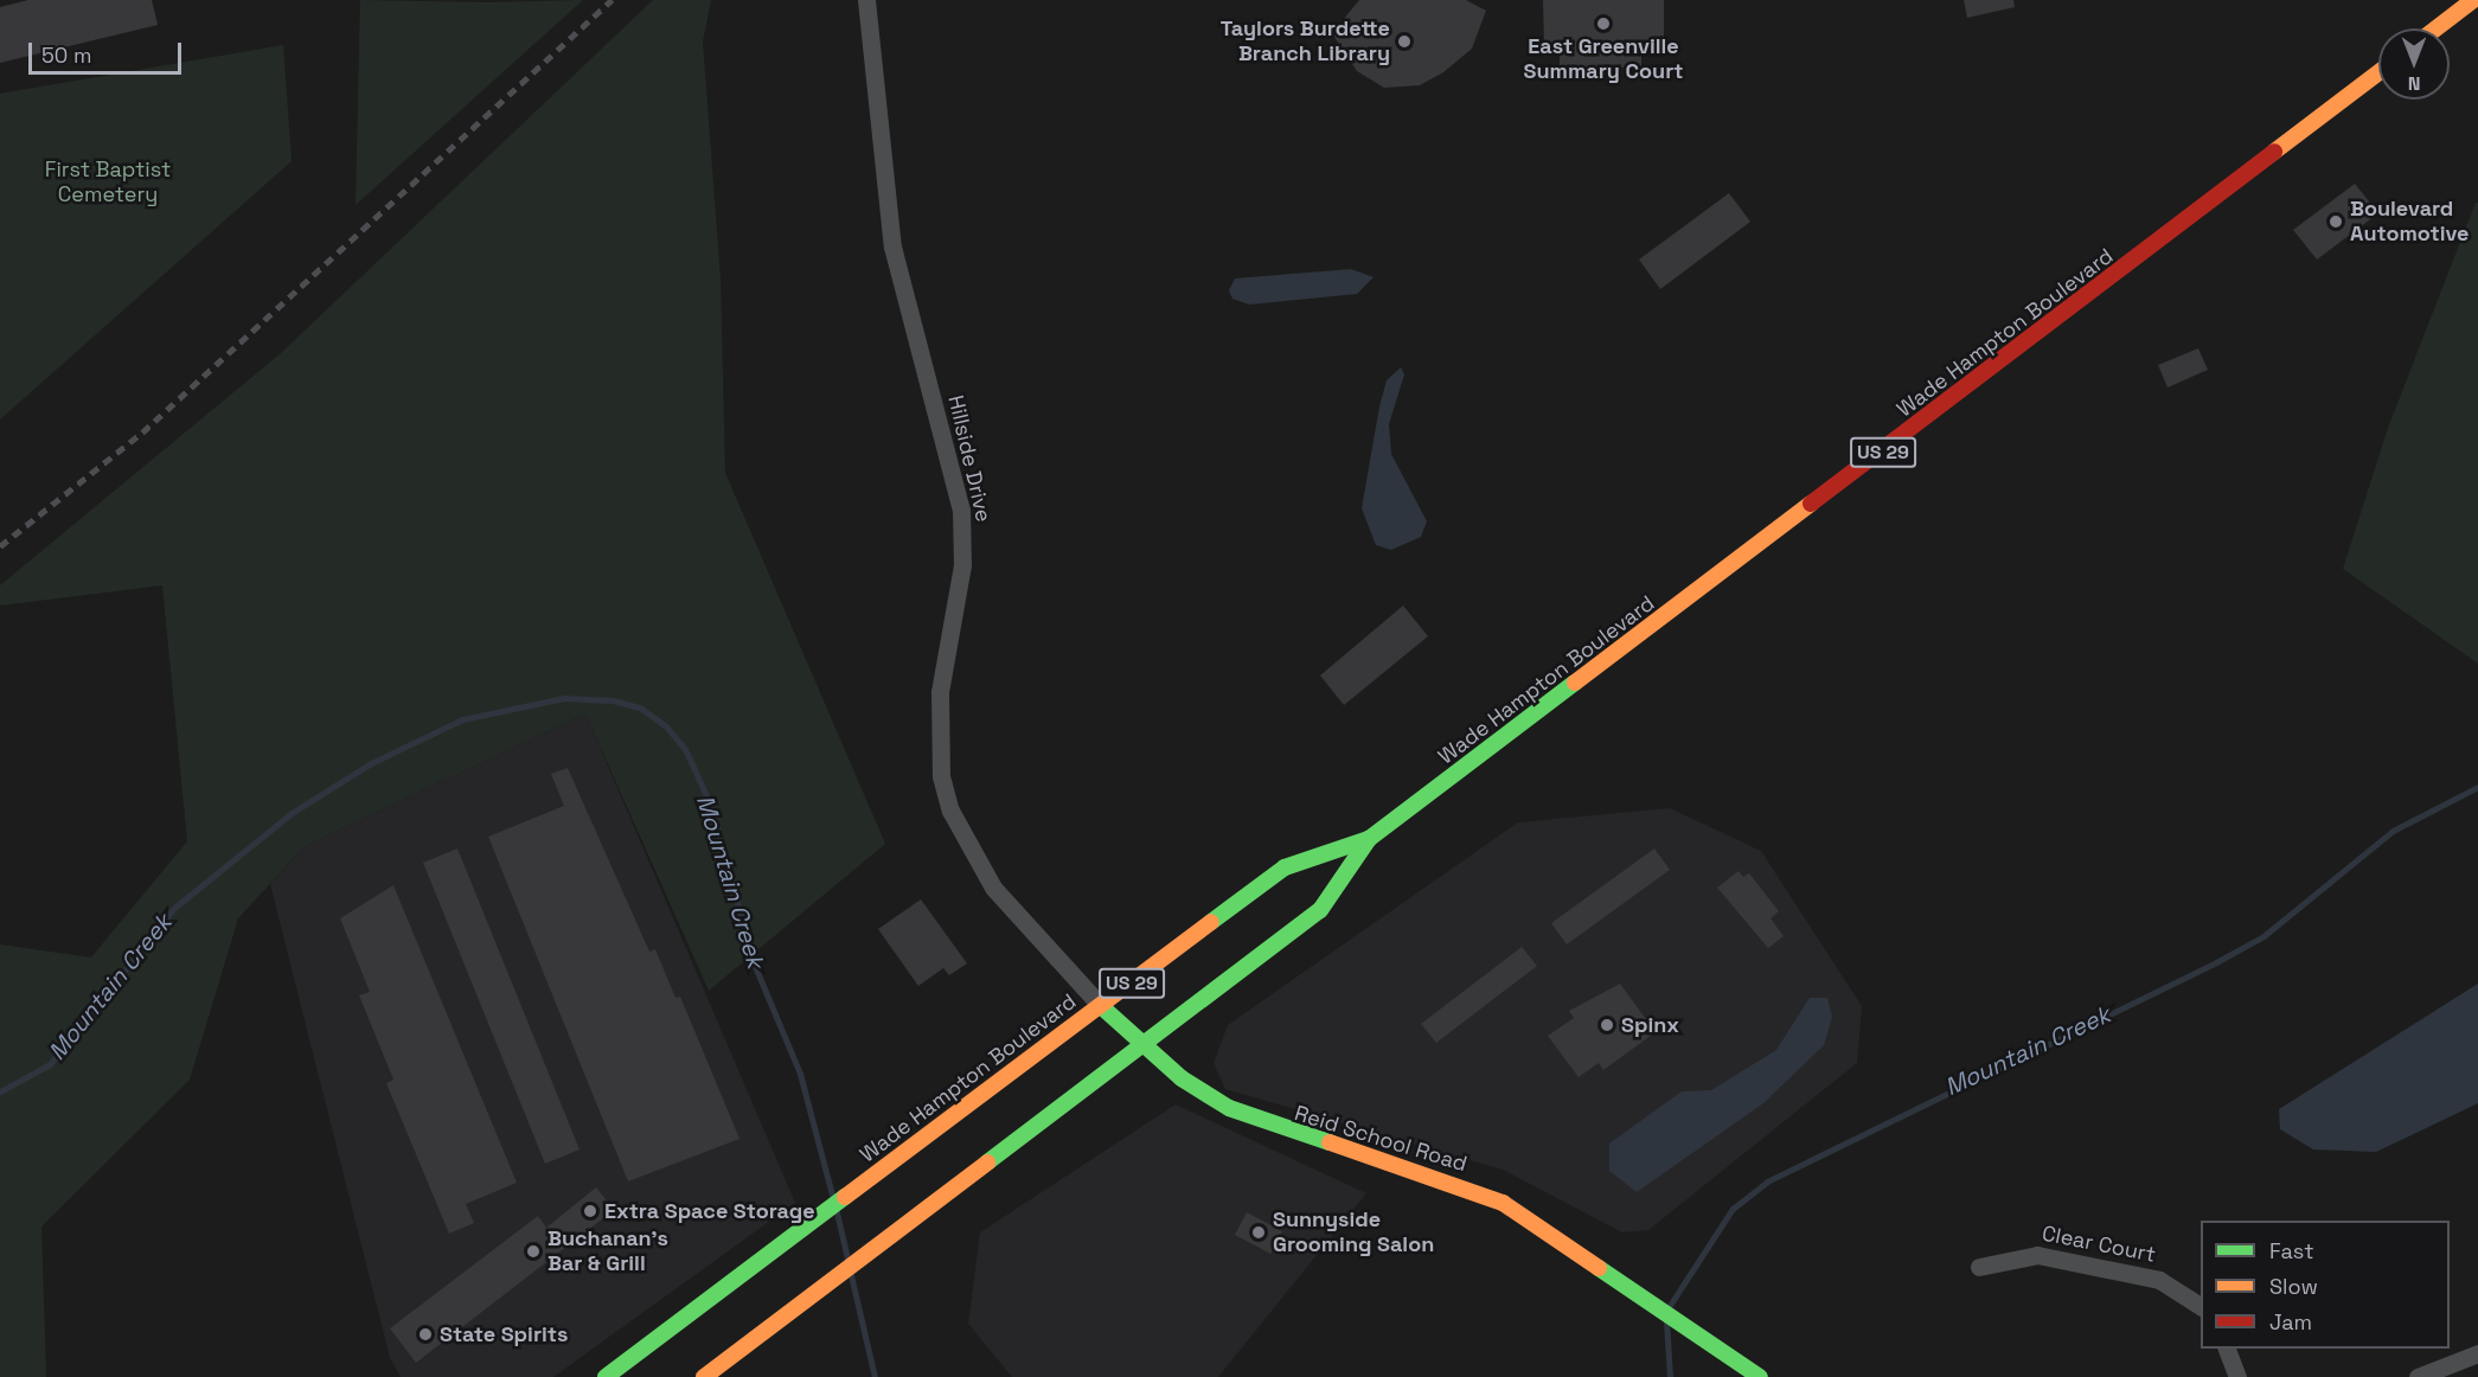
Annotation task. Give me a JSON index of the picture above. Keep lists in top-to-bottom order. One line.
{"streets":{"main road":["Wade Hampton Boulevard","US 29","Reid School Road"],"street":["Hillside Drive","Clear Court"]},"crossings":[["Wade Hampton Boulevard","Hillside Drive"],["Wade Hampton Boulevard","Reid School Road"],["Hillside Drive","Reid School Road"]],"water":["Mountain Creek"],"parks":["First Baptist Cemetery"],"places":["East Greenville Summary Court","Taylors Burdette Branch Library","Boulevard Automotive","Spinx","Extra Space Storage","Sunnyside Grooming Salon","Buchanan’s Bar & Grill","State Spirits"],"legend":["Fast","Slow","Jam"],"scale_bar":"50 m","north":"bottom"}
